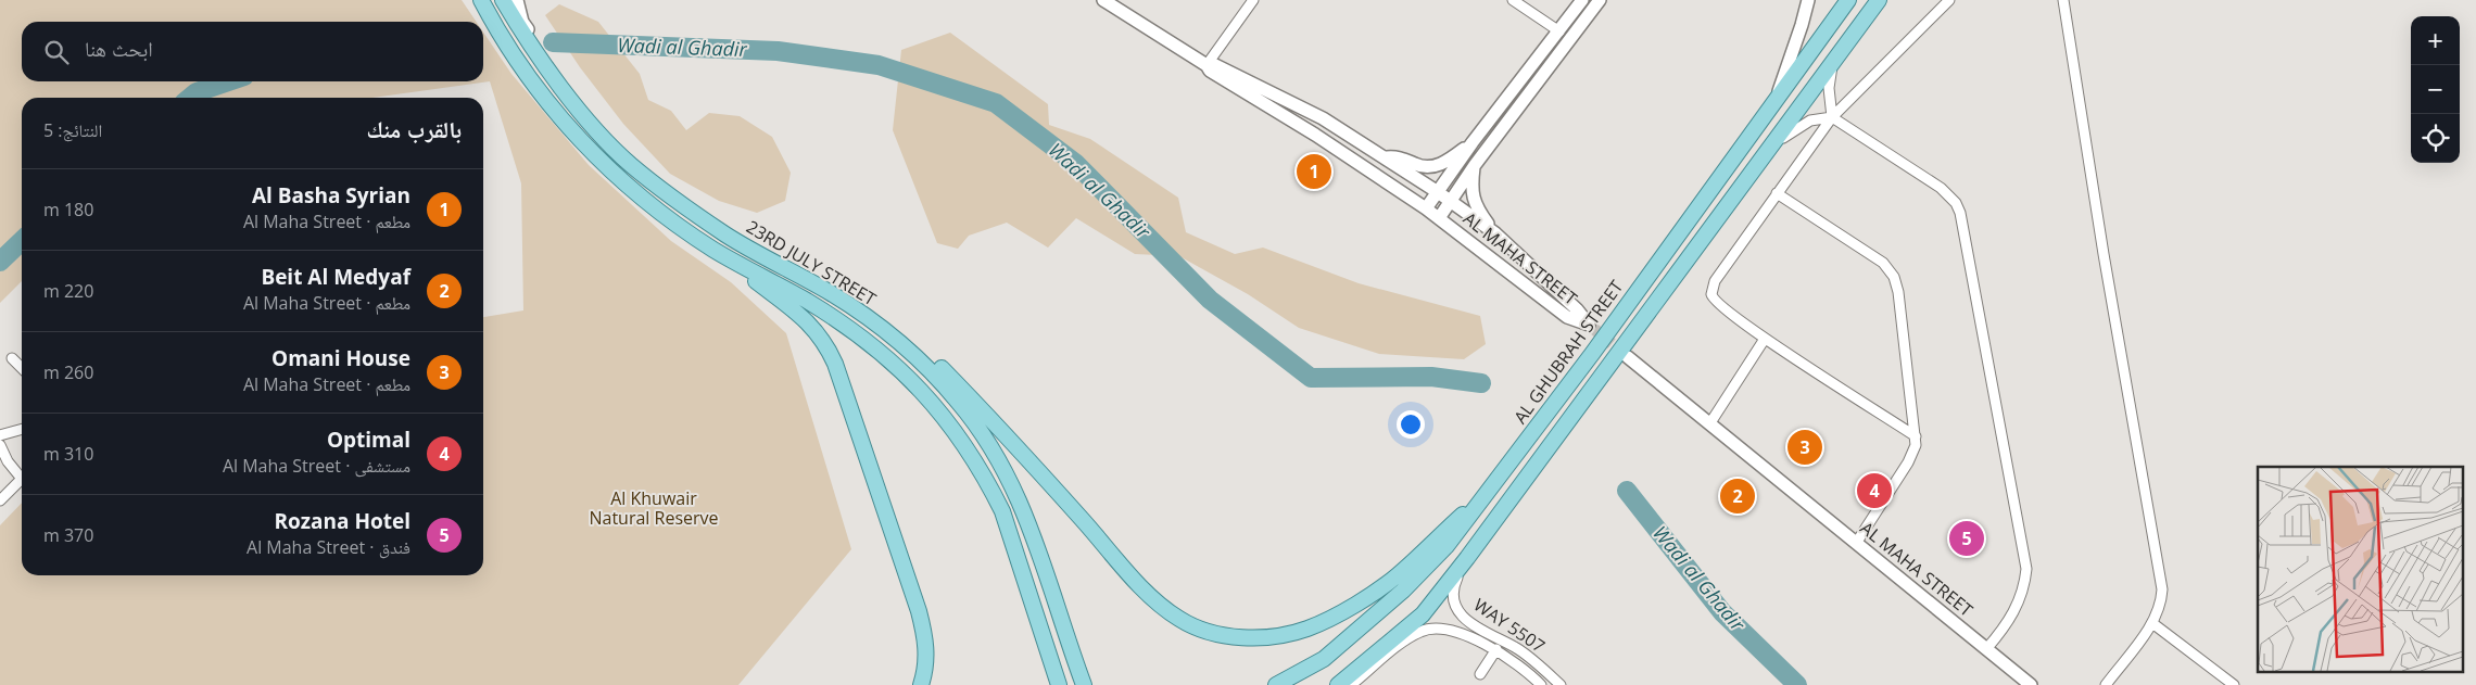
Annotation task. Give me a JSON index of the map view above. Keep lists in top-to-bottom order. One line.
{"streets":{"main road":["23RD JULY STREET","AL GHUBRAH STREET"],"street":["AL MAHA STREET","WAY 5507"]},"water":["Wadi al Ghadir"],"parks":["Al Khuwair Natural Reserve"],"page":{"map_buttons":["+","−"],"search":"ابحث هنا","heading":["بالقرب منك","النتائج: 5"],"pins":["1","3","4","2","5"],"list":[{"mark":"1","name":"Al Basha Syrian","note":"مطعم · Al Maha Street","value":"180 m"},{"mark":"2","name":"Beit Al Medyaf","note":"مطعم · Al Maha Street","value":"220 m"},{"mark":"3","name":"Omani House","note":"مطعم · Al Maha Street","value":"260 m"},{"mark":"4","name":"Optimal","note":"مستشفى · Al Maha Street","value":"310 m"},{"mark":"5","name":"Rozana Hotel","note":"فندق · Al Maha Street","value":"370 m"}]}}
